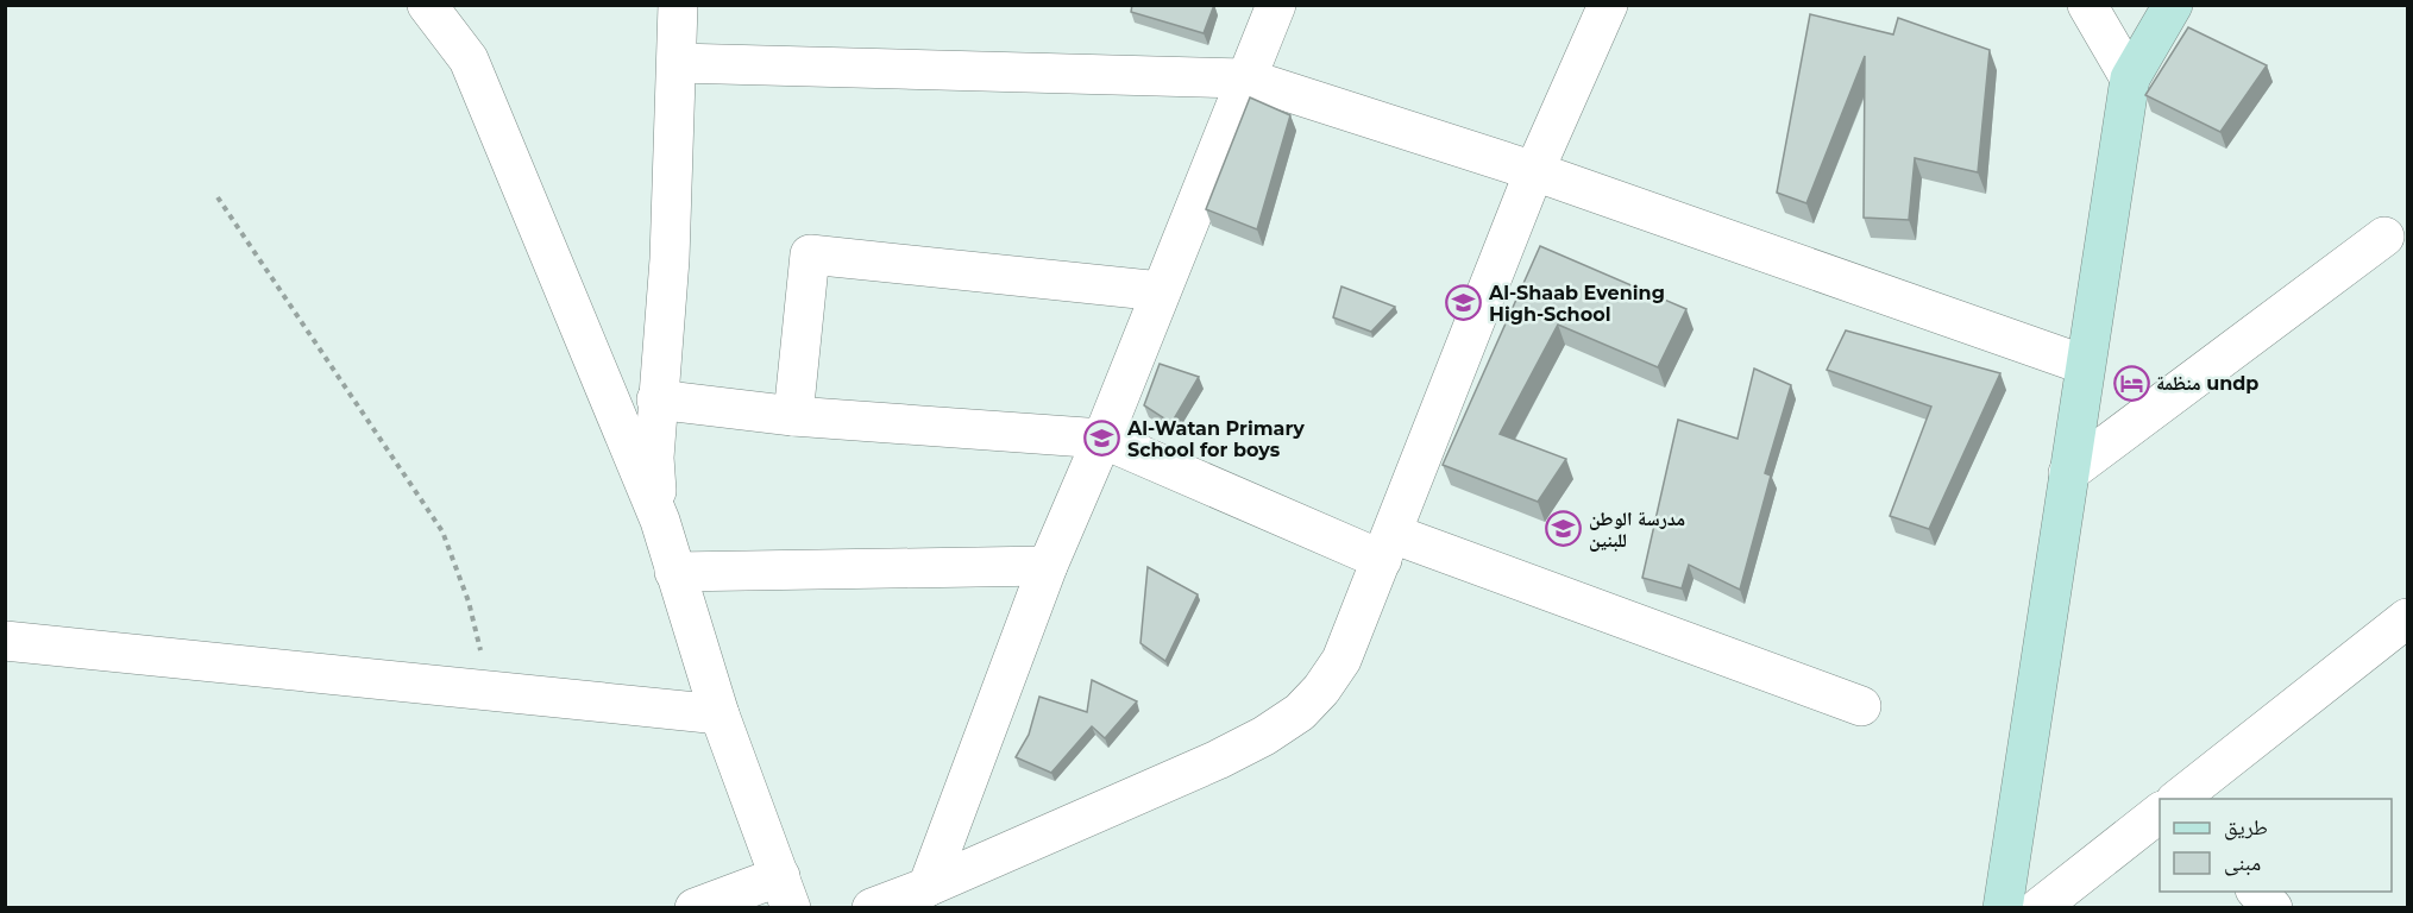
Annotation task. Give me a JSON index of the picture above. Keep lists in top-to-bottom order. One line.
{"places":{"school or university":["Al-Shaab Evening High-School","Al-Watan Primary School for boys","مدرسة الوطن للبنين"],"hotel":["منظمة undp"]},"legend":["طريق","مبنى"]}
